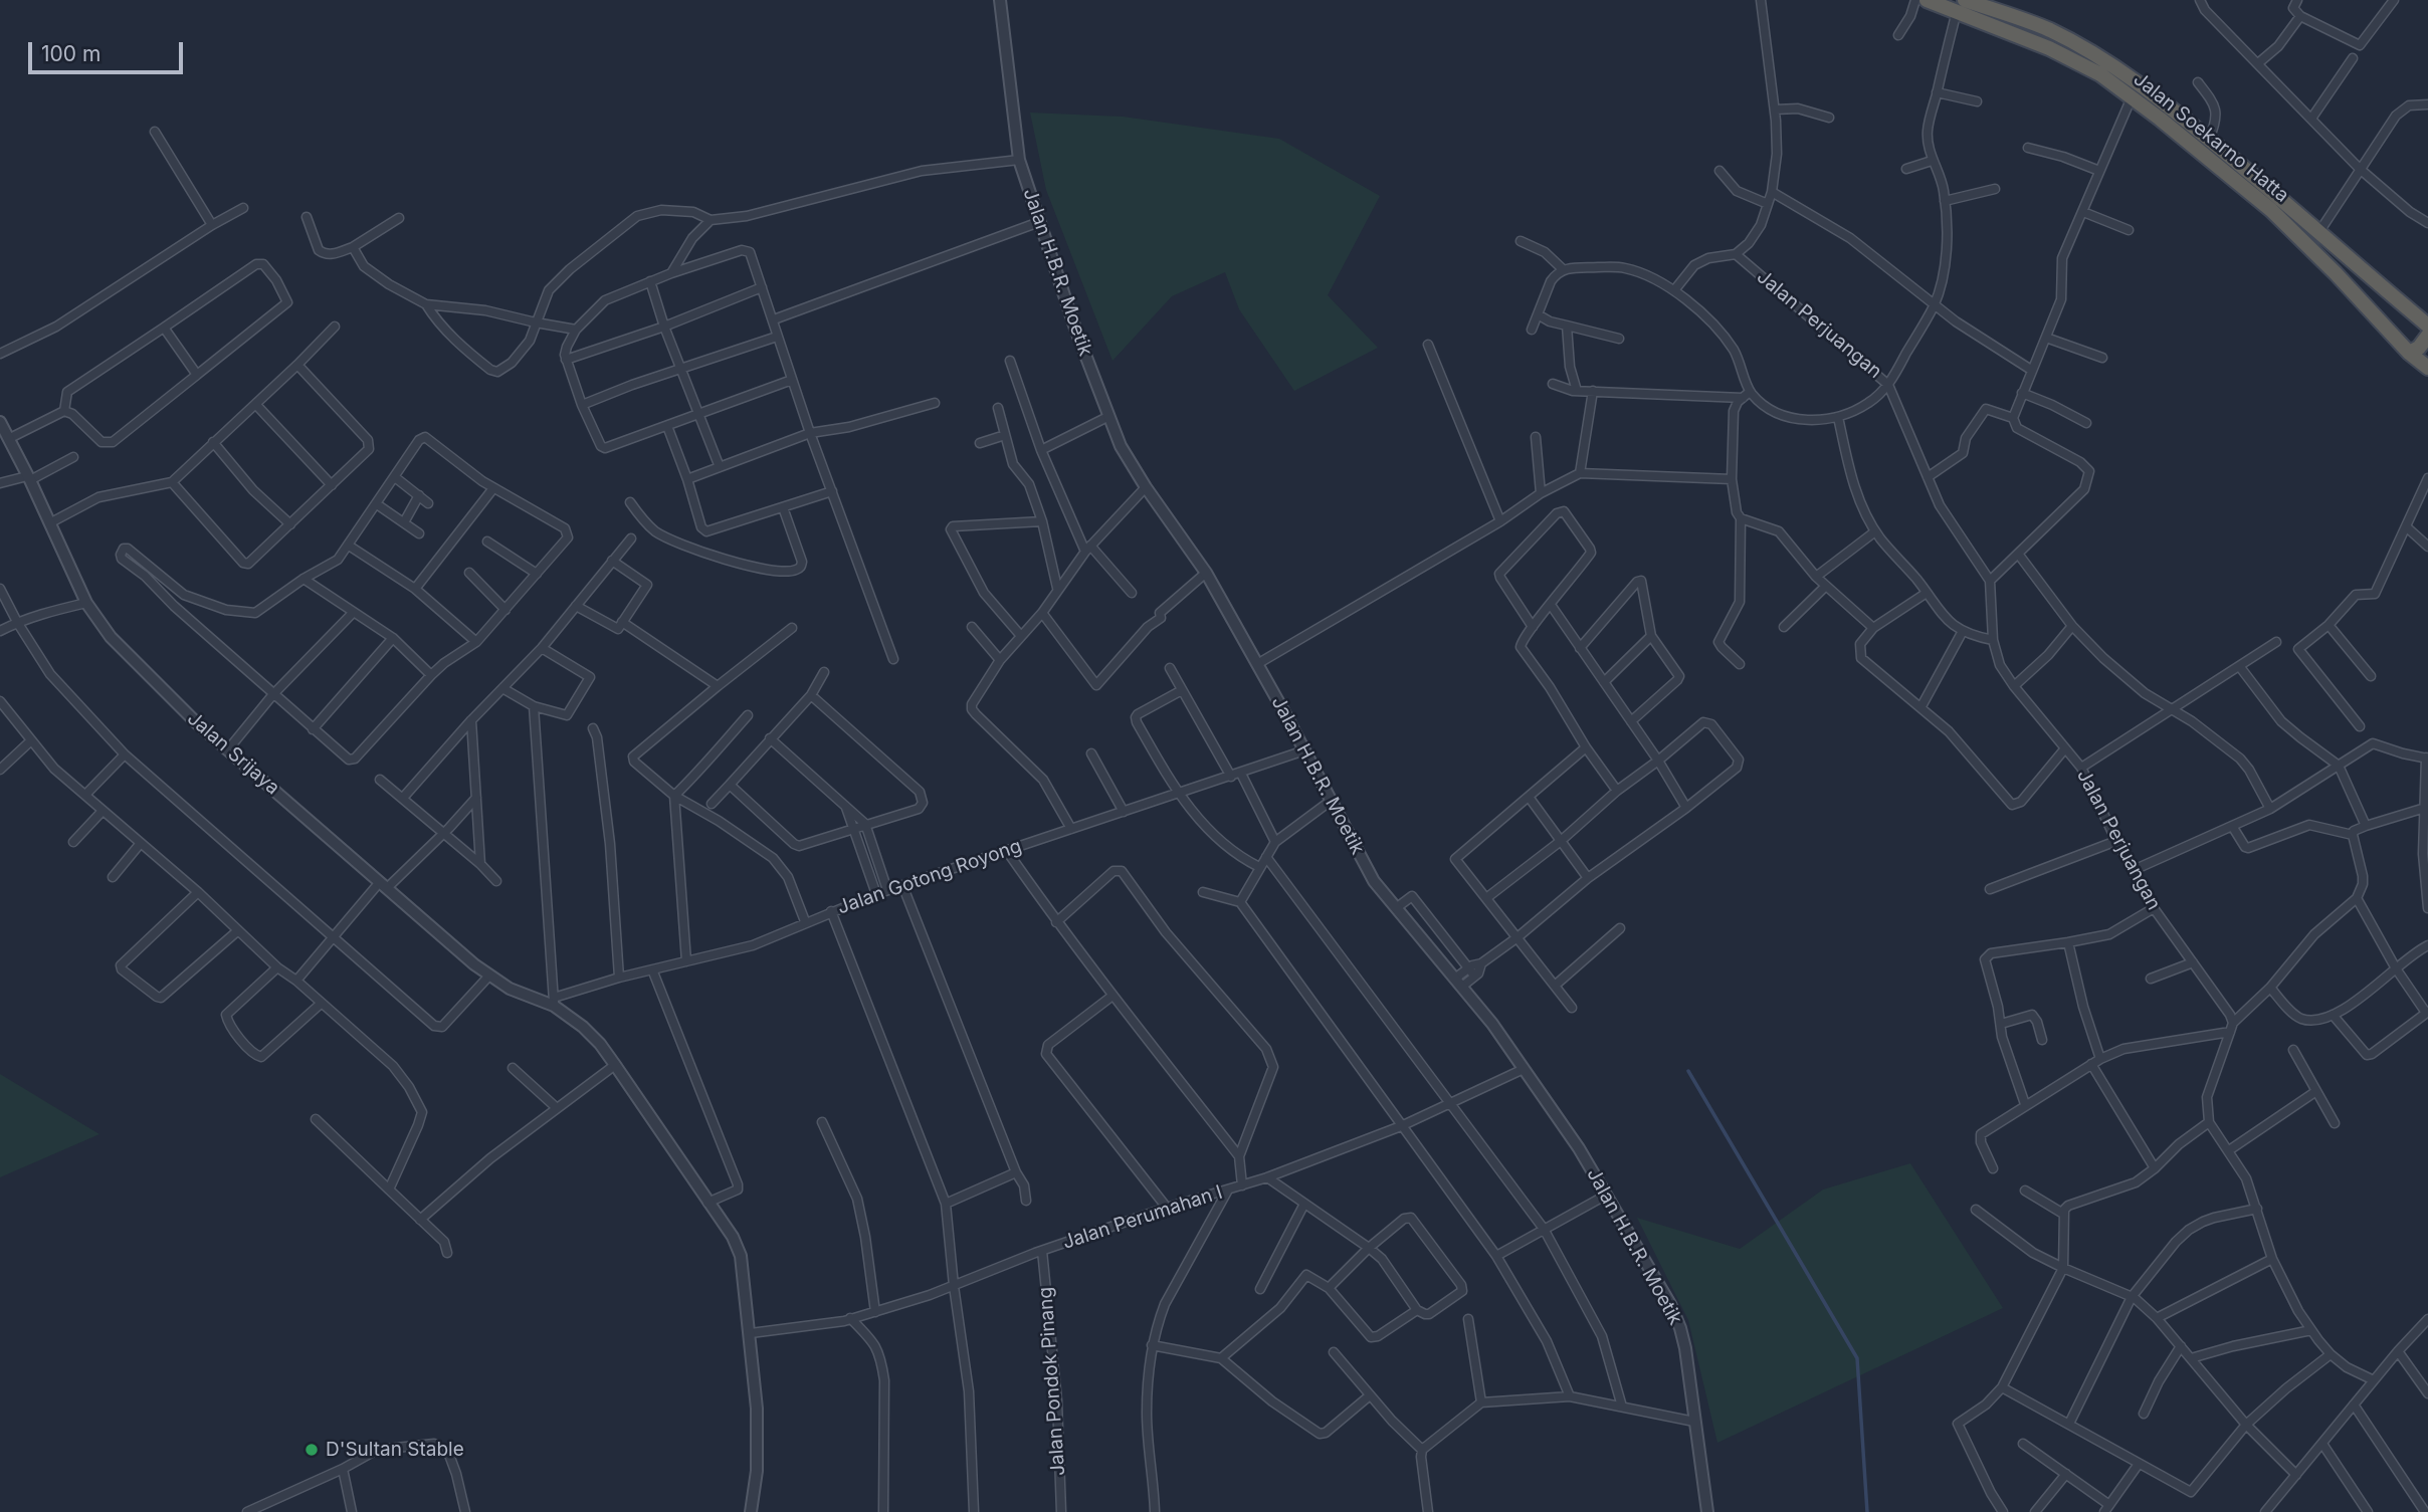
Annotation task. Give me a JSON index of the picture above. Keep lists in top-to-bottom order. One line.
{"streets":{"highway":["Jalan Soekarno Hatta"],"street":["Jalan H.B.R. Moetik","Jalan Perjuangan","Jalan Srijaya","Jalan Gotong Royong","Jalan Perumahan I","Jalan Pondok Pinang"]},"crossings":[["Jalan H.B.R. Moetik","Jalan Gotong Royong"],["Jalan H.B.R. Moetik","Jalan Perumahan I"],["Jalan Srijaya","Jalan Gotong Royong"],["Jalan Srijaya","Jalan Perumahan I"],["Jalan Perumahan I","Jalan Pondok Pinang"]],"places":["D'Sultan Stable"],"scale_bar":"100 m"}
